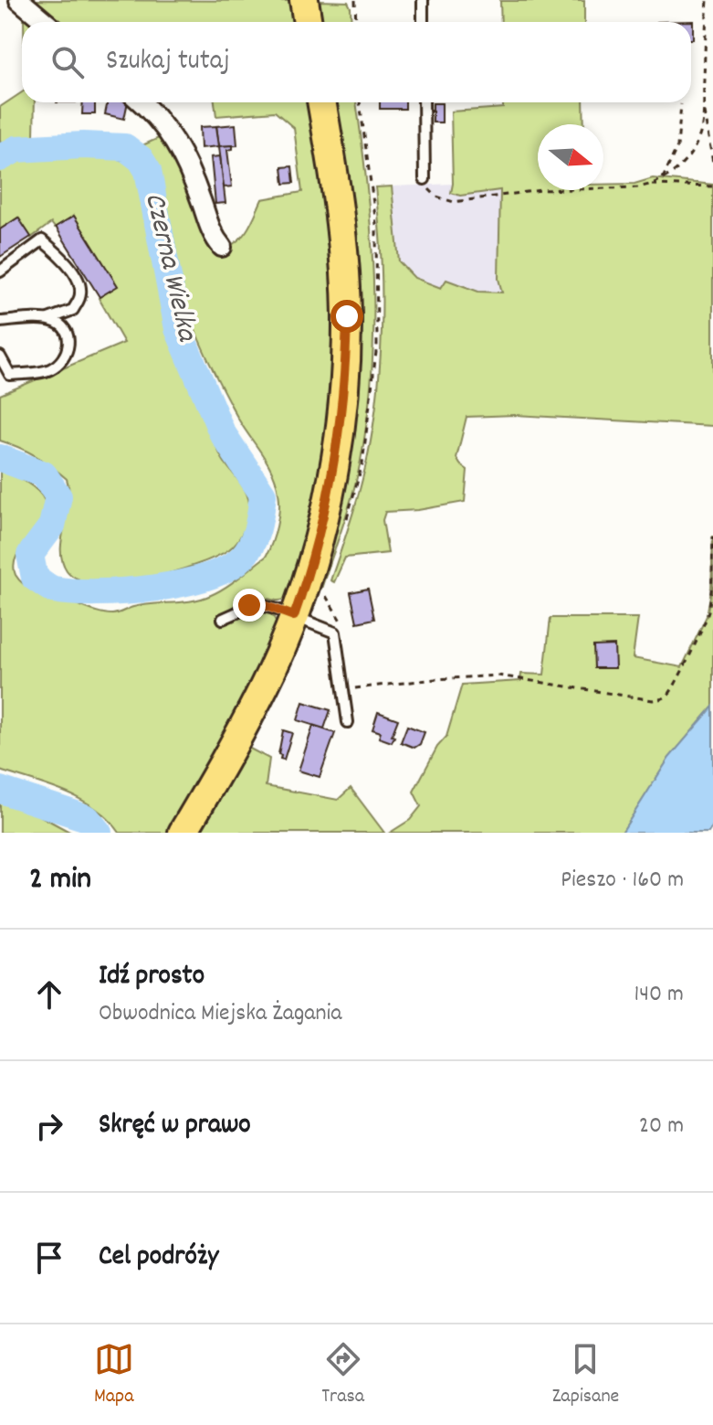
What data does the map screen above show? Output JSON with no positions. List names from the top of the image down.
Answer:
{
  "water": ["Czerna Wielka"],
  "north": "right",
  "page": {
    "search": "Szukaj tutaj",
    "heading": ["2 min", "Pieszo · 160 m"],
    "list": [
      ["Idź prosto", "Obwodnica Miejska Żagania", "140 m"],
      ["Skręć w prawo", "20 m"],
      "Cel podróży"
    ],
    "nav": ["Mapa", "Trasa", "Zapisane"]
  }
}
